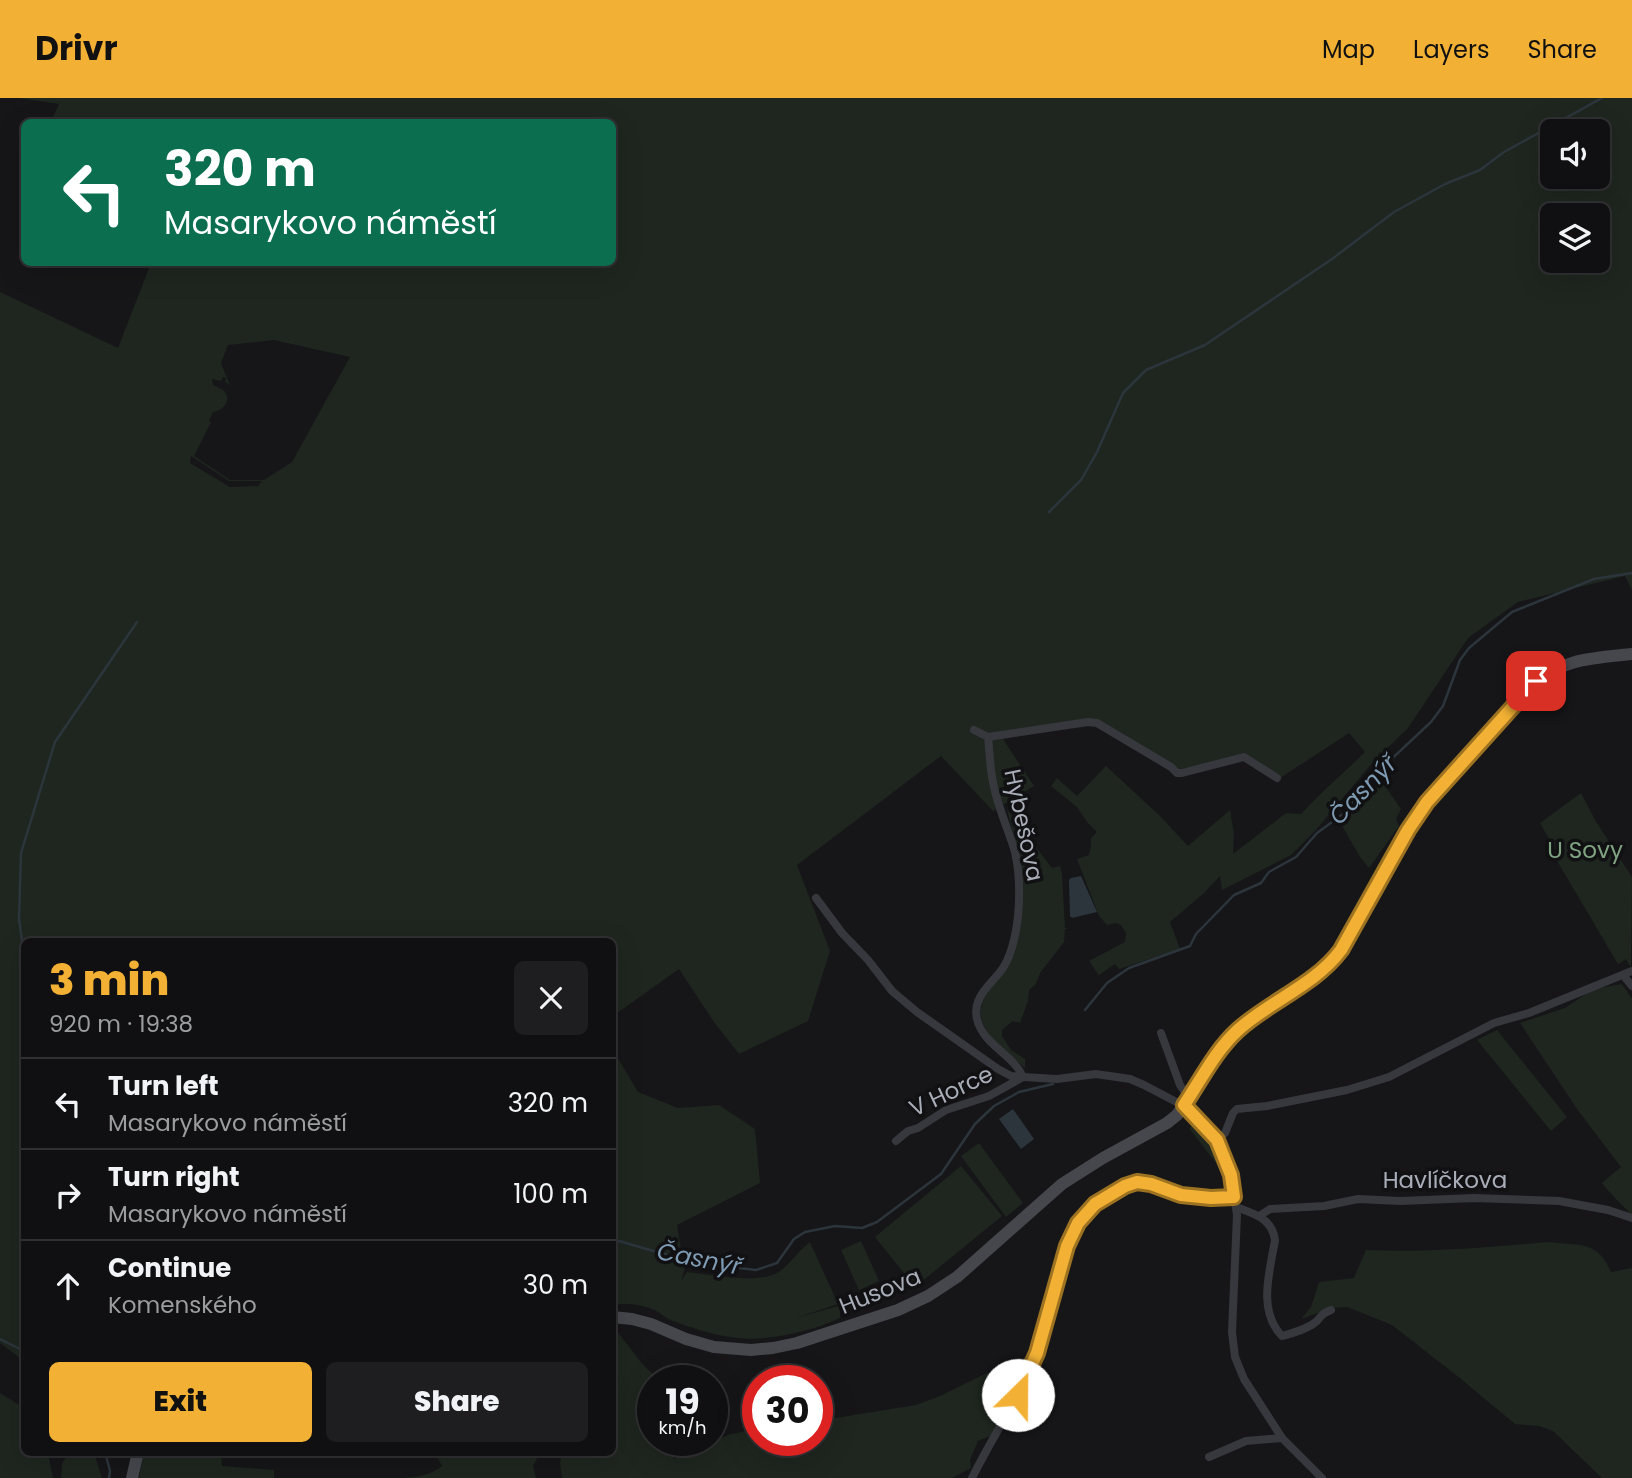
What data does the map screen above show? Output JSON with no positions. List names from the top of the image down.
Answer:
{
  "streets": {
    "main road": ["Husova"],
    "street": ["Hybešova", "V Horce", "Havlíčkova"]
  },
  "crossings": [
    ["Hybešova", "V Horce"]
  ],
  "water": ["Časnýř"],
  "parks": ["U Sovy"],
  "page": {
    "header": "Drivr",
    "nav": ["Map", "Layers", "Share"],
    "turn": ["320 m", "Masarykovo náměstí"],
    "heading": ["3 min", "920 m · 19:38"],
    "list": [
      {
        "name": "Turn left",
        "note": "Masarykovo náměstí",
        "value": "320 m"
      },
      {
        "name": "Turn right",
        "note": "Masarykovo náměstí",
        "value": "100 m"
      },
      {
        "name": "Continue",
        "note": "Komenského",
        "value": "30 m"
      }
    ],
    "buttons": ["Exit", "Share"],
    "speed": "19 km/h",
    "limit": "30"
  }
}
